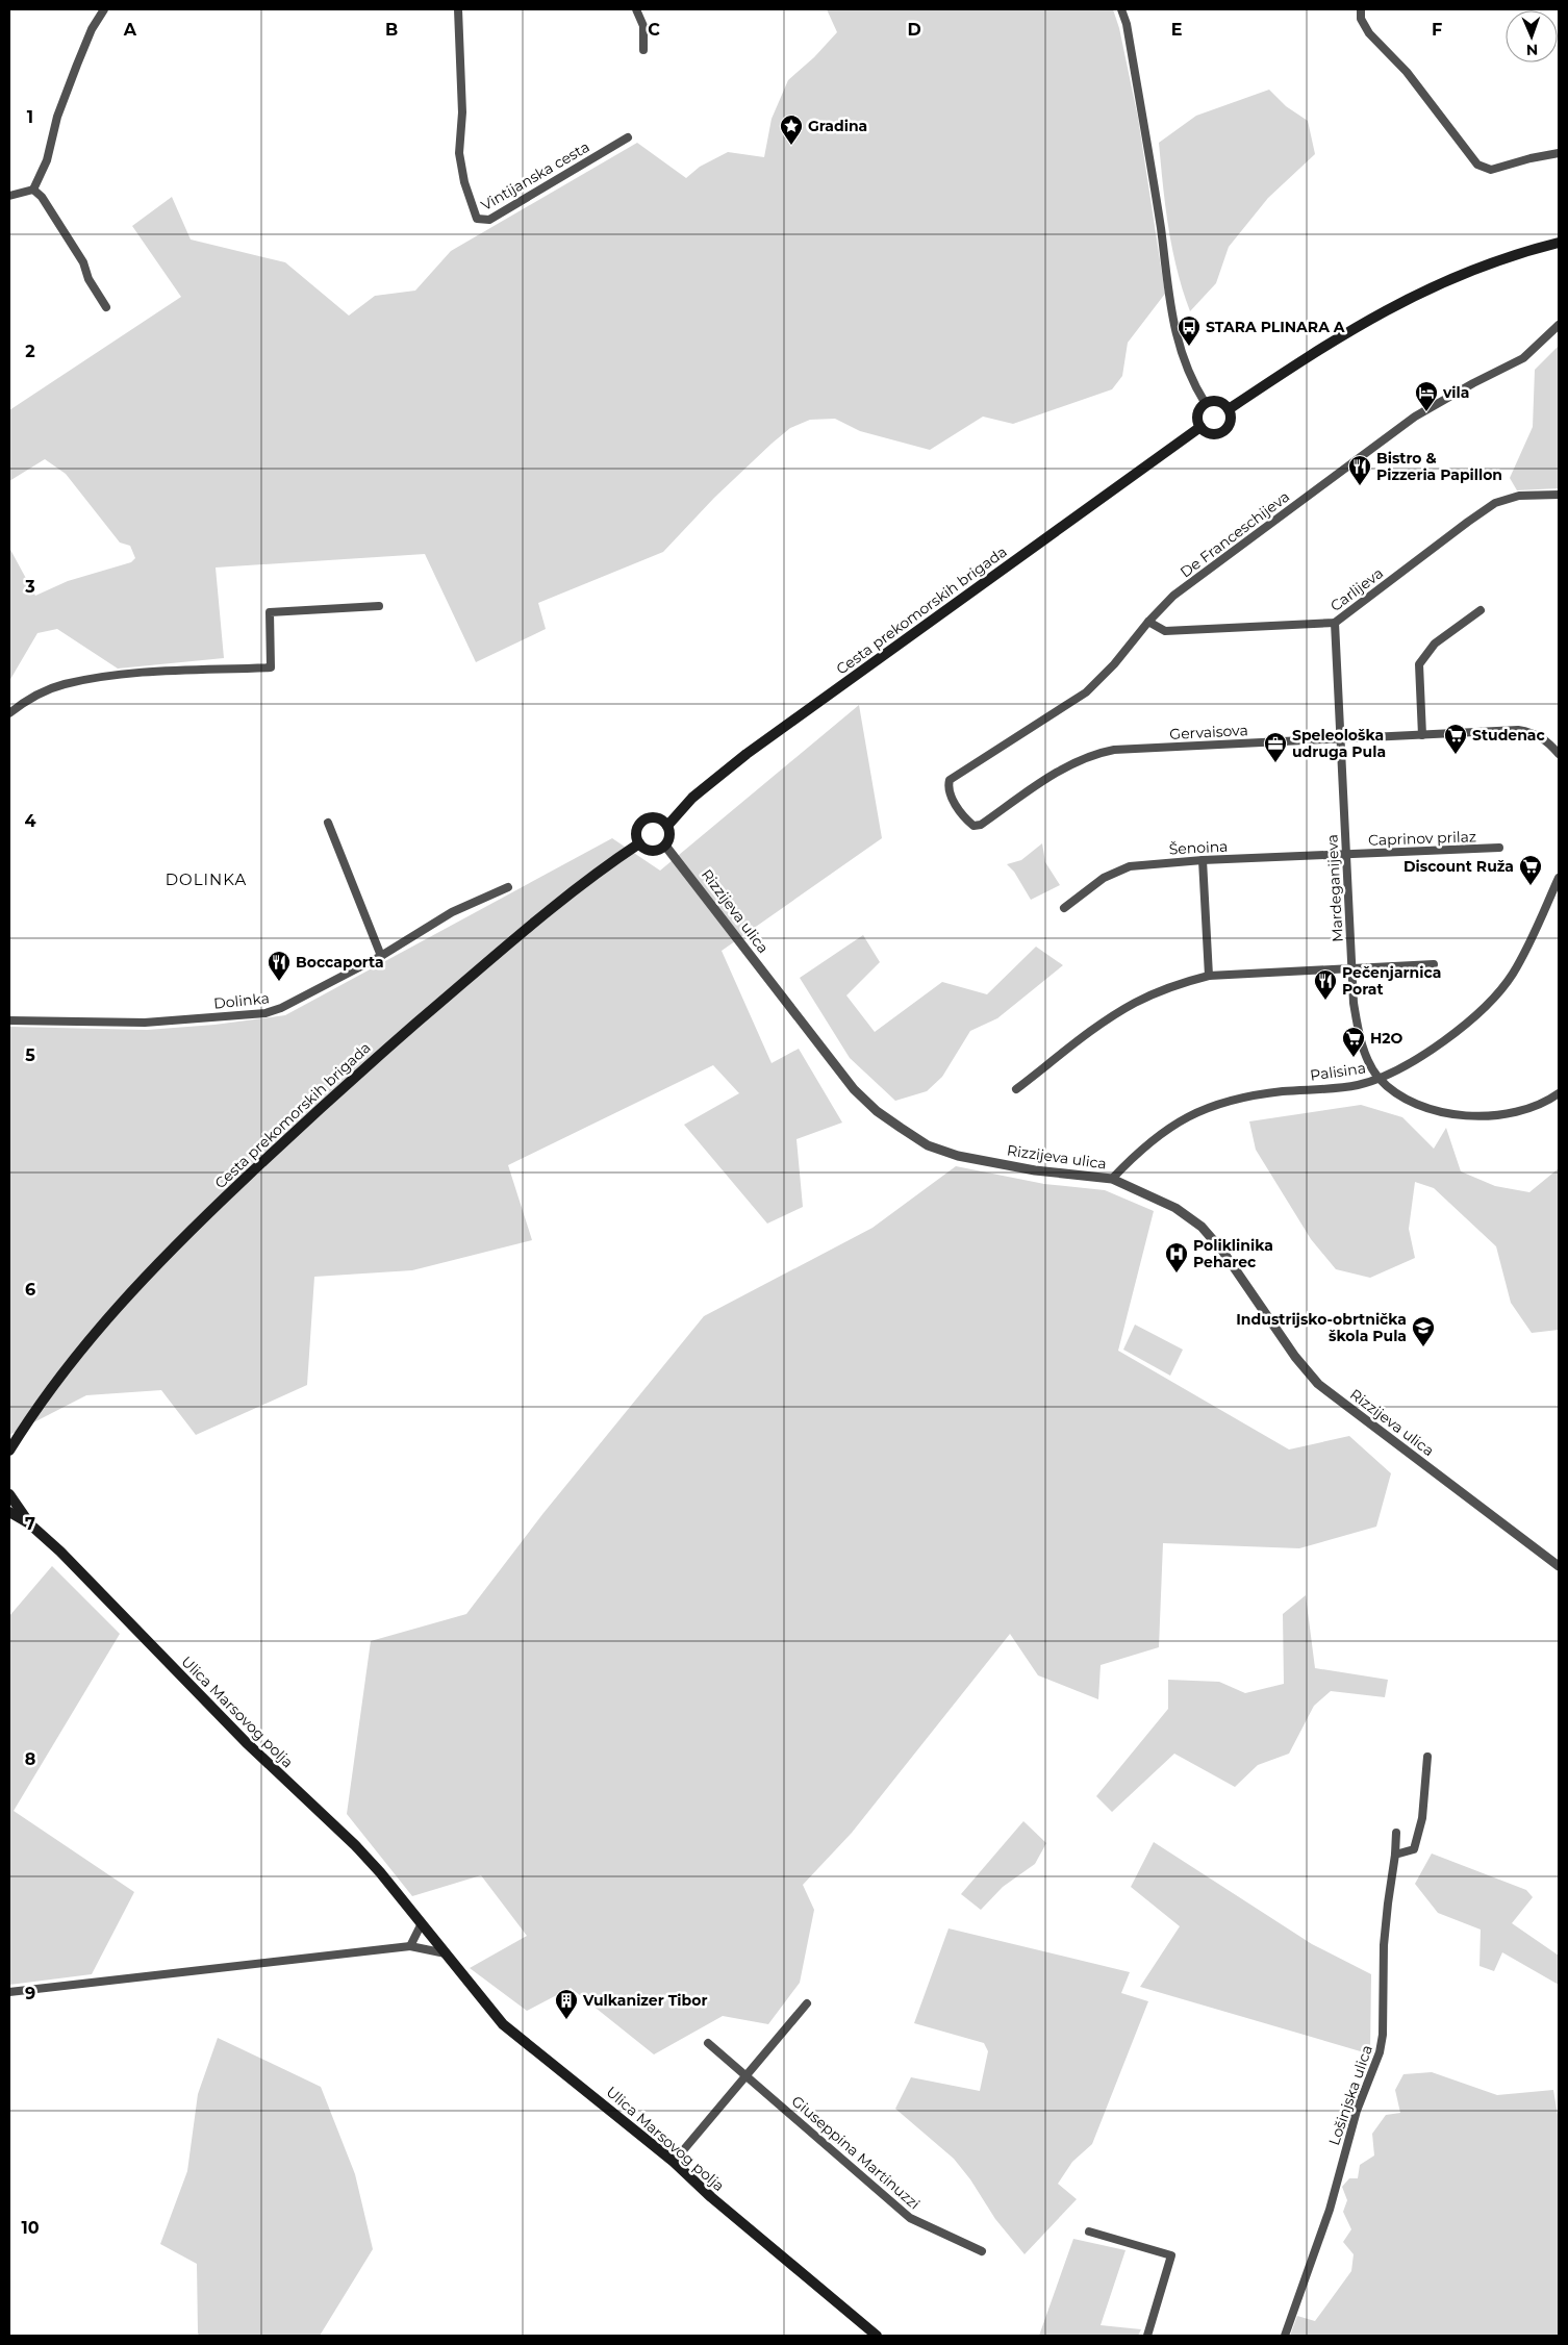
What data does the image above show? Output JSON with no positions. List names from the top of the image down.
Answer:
{
  "streets": {
    "main road": ["Cesta prekomorskih brigada", "Ulica Marsovog polja"],
    "street": [
      "Vintijanska cesta",
      "De Franceschijeva",
      "Carlijeva",
      "Gervaisova",
      "Caprinov prilaz",
      "Šenoina",
      "Mardeganijeva",
      "Rizzijeva ulica",
      "Dolinka",
      "Palisina",
      "Lošinjska ulica",
      "Giuseppina Martinuzzi"
    ]
  },
  "crossings": [
    ["De Franceschijeva", "Carlijeva"],
    ["De Franceschijeva", "Gervaisova"],
    ["Carlijeva", "Mardeganijeva"],
    ["Cesta prekomorskih brigada", "Rizzijeva ulica"],
    ["Gervaisova", "Mardeganijeva"],
    ["Caprinov prilaz", "Šenoina"],
    ["Caprinov prilaz", "Mardeganijeva"],
    ["Šenoina", "Mardeganijeva"],
    ["Mardeganijeva", "Palisina"],
    ["Rizzijeva ulica", "Palisina"]
  ],
  "districts": ["DOLINKA"],
  "places": {
    "place": ["Gradina"],
    "bus stop": ["STARA PLINARA A"],
    "hotel": ["vila"],
    "restaurant": ["Bistro & Pizzeria Papillon", "Boccaporta", "Pečenjarnica Porat"],
    "supermarket": ["Studenac", "Discount Ruža", "H2O"],
    "office": ["Speleološka udruga Pula"],
    "hospital": ["Poliklinika Peharec"],
    "school or university": ["Industrijsko-obrtnička škola Pula"],
    "building": ["Vulkanizer Tibor"]
  },
  "north": "bottom",
  "grid": {
    "columns": [
      "A",
      "B",
      "C",
      "D",
      "E",
      "F"
    ],
    "rows": [
      "1",
      "2",
      "3",
      "4",
      "5",
      "6",
      "7",
      "8",
      "9",
      "10"
    ]
  }
}
